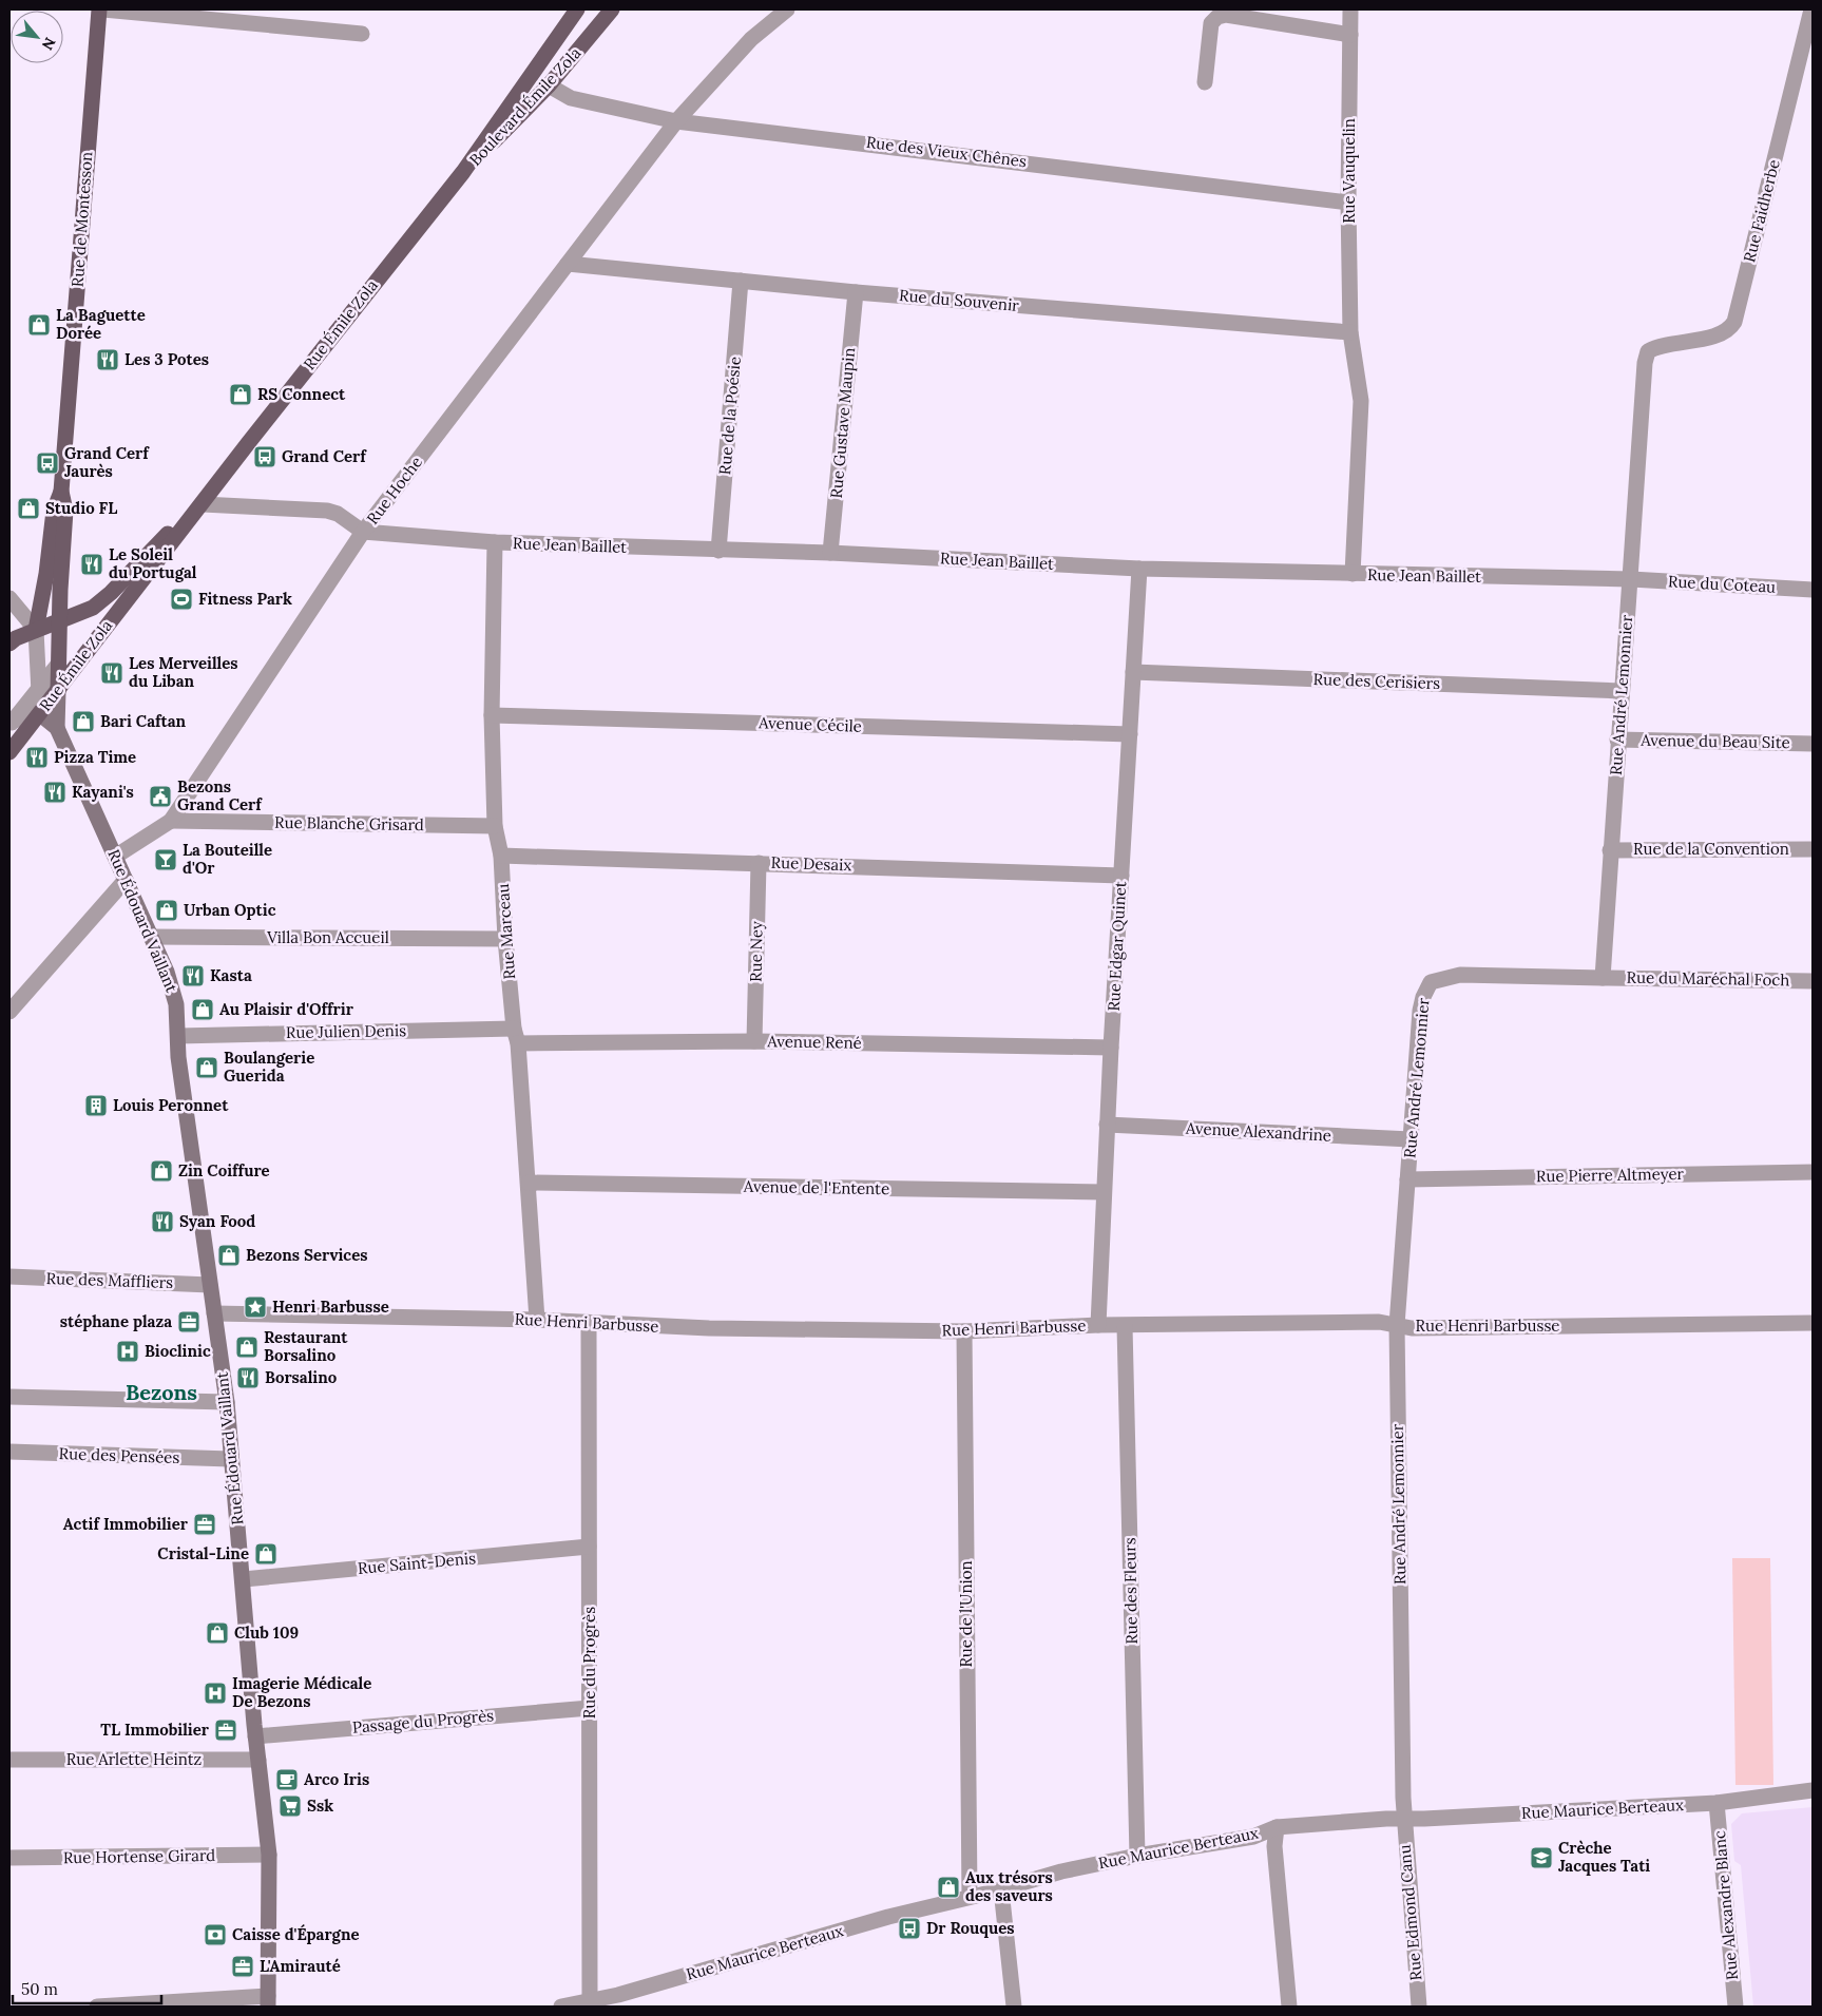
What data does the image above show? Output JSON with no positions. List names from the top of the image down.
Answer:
{
  "streets": {
    "main road": ["Boulevard Émile Zola", "Rue de Montesson", "Rue Émile Zola"],
    "street": [
      "Rue des Vieux Chênes",
      "Rue Vauquelin",
      "Rue Faidherbe",
      "Rue du Souvenir",
      "Rue de la Poésie",
      "Rue Gustave Maupin",
      "Rue Hoche",
      "Rue Jean Baillet",
      "Rue du Coteau",
      "Rue des Cerisiers",
      "Rue André Lemonnier",
      "Avenue Cécile",
      "Avenue du Beau Site",
      "Rue Blanche Grisard",
      "Rue de la Convention",
      "Rue Desaix",
      "Rue Édouard Vaillant",
      "Rue Marceau",
      "Villa Bon Accueil",
      "Rue Edgar Quinet",
      "Rue Ney",
      "Rue du Maréchal Foch",
      "Rue Julien Denis",
      "Avenue René",
      "Avenue Alexandrine",
      "Rue Pierre Altmeyer",
      "Avenue de l'Entente",
      "Rue des Maffliers",
      "Rue Henri Barbusse",
      "Rue des Pensées",
      "Rue Saint-Denis",
      "Rue des Fleurs",
      "Rue de l'Union",
      "Rue du Progrès",
      "Passage du Progrès",
      "Rue Arlette Heintz",
      "Rue Maurice Berteaux",
      "Rue Hortense Girard",
      "Rue Alexandre Blanc",
      "Rue Edmond Canu"
    ]
  },
  "crossings": [
    ["Boulevard Émile Zola", "Rue des Vieux Chênes"],
    ["Boulevard Émile Zola", "Rue Émile Zola"],
    ["Rue des Vieux Chênes", "Rue Vauquelin"],
    ["Rue des Vieux Chênes", "Rue Hoche"],
    ["Rue Vauquelin", "Rue du Souvenir"],
    ["Rue Vauquelin", "Rue Jean Baillet"],
    ["Rue Faidherbe", "Rue André Lemonnier"],
    ["Rue de Montesson", "Rue Émile Zola"],
    ["Rue de Montesson", "Rue Édouard Vaillant"],
    ["Rue du Souvenir", "Rue de la Poésie"],
    ["Rue du Souvenir", "Rue Gustave Maupin"],
    ["Rue du Souvenir", "Rue Hoche"],
    ["Rue Émile Zola", "Rue Édouard Vaillant"],
    ["Rue de la Poésie", "Rue Jean Baillet"],
    ["Rue Gustave Maupin", "Rue Jean Baillet"],
    ["Rue Hoche", "Rue Jean Baillet"],
    ["Rue Hoche", "Rue Blanche Grisard"],
    ["Rue Hoche", "Rue Édouard Vaillant"],
    ["Rue Jean Baillet", "Rue du Coteau"],
    ["Rue Jean Baillet", "Rue André Lemonnier"],
    ["Rue Jean Baillet", "Rue Marceau"],
    ["Rue Jean Baillet", "Rue Edgar Quinet"],
    ["Rue du Coteau", "Rue André Lemonnier"],
    ["Rue des Cerisiers", "Rue André Lemonnier"],
    ["Rue des Cerisiers", "Rue Edgar Quinet"],
    ["Rue André Lemonnier", "Avenue du Beau Site"],
    ["Rue André Lemonnier", "Rue de la Convention"],
    ["Rue André Lemonnier", "Rue du Maréchal Foch"],
    ["Rue André Lemonnier", "Avenue Alexandrine"],
    ["Rue André Lemonnier", "Rue Pierre Altmeyer"],
    ["Rue André Lemonnier", "Rue Henri Barbusse"],
    ["Rue André Lemonnier", "Rue Maurice Berteaux"],
    ["Rue André Lemonnier", "Rue Edmond Canu"],
    ["Avenue Cécile", "Rue Marceau"],
    ["Avenue Cécile", "Rue Edgar Quinet"],
    ["Rue Blanche Grisard", "Rue Marceau"],
    ["Rue Desaix", "Rue Marceau"],
    ["Rue Desaix", "Rue Edgar Quinet"],
    ["Rue Desaix", "Rue Ney"],
    ["Rue Édouard Vaillant", "Villa Bon Accueil"],
    ["Rue Édouard Vaillant", "Rue Julien Denis"],
    ["Rue Édouard Vaillant", "Rue des Maffliers"],
    ["Rue Édouard Vaillant", "Rue Henri Barbusse"],
    ["Rue Édouard Vaillant", "Rue des Pensées"],
    ["Rue Édouard Vaillant", "Rue Saint-Denis"],
    ["Rue Édouard Vaillant", "Passage du Progrès"],
    ["Rue Édouard Vaillant", "Rue Arlette Heintz"],
    ["Rue Édouard Vaillant", "Rue Hortense Girard"],
    ["Rue Marceau", "Villa Bon Accueil"],
    ["Rue Marceau", "Rue Julien Denis"],
    ["Rue Marceau", "Avenue René"],
    ["Rue Marceau", "Avenue de l'Entente"],
    ["Rue Marceau", "Rue Henri Barbusse"],
    ["Rue Edgar Quinet", "Avenue René"],
    ["Rue Edgar Quinet", "Avenue Alexandrine"],
    ["Rue Edgar Quinet", "Avenue de l'Entente"],
    ["Rue Edgar Quinet", "Rue Henri Barbusse"],
    ["Rue Ney", "Avenue René"],
    ["Rue Julien Denis", "Avenue René"],
    ["Rue Henri Barbusse", "Rue des Fleurs"],
    ["Rue Henri Barbusse", "Rue de l'Union"],
    ["Rue Henri Barbusse", "Rue du Progrès"],
    ["Rue Saint-Denis", "Rue du Progrès"],
    ["Rue des Fleurs", "Rue Maurice Berteaux"],
    ["Rue de l'Union", "Rue Maurice Berteaux"],
    ["Rue du Progrès", "Passage du Progrès"],
    ["Rue du Progrès", "Rue Maurice Berteaux"],
    ["Rue Maurice Berteaux", "Rue Alexandre Blanc"],
    ["Rue Maurice Berteaux", "Rue Edmond Canu"]
  ],
  "districts": ["Bezons"],
  "places": {
    "shop": [
      "La Baguette Dorée",
      "RS Connect",
      "Studio FL",
      "Bari Caftan",
      "Urban Optic",
      "Au Plaisir d'Offrir",
      "Boulangerie Guerida",
      "Zin Coiffure",
      "Bezons Services",
      "Restaurant Borsalino",
      "Cristal-Line",
      "Club 109",
      "Aux trésors des saveurs"
    ],
    "restaurant": [
      "Les 3 Potes",
      "Le Soleil du Portugal",
      "Les Merveilles du Liban",
      "Pizza Time",
      "Kayani's",
      "Kasta",
      "Syan Food",
      "Borsalino"
    ],
    "bus stop": ["Grand Cerf", "Grand Cerf Jaurès", "Dr Rouques"],
    "sports": ["Fitness Park"],
    "public building": ["Bezons Grand Cerf"],
    "bar": ["La Bouteille d'Or"],
    "building": ["Louis Peronnet"],
    "place": ["Henri Barbusse"],
    "office": [
      "stéphane plaza",
      "Actif Immobilier",
      "TL Immobilier",
      "L'Amirauté"
    ],
    "hospital": ["Bioclinic", "Imagerie Médicale De Bezons"],
    "cafe": ["Arco Iris"],
    "supermarket": ["Ssk"],
    "school or university": ["Crèche Jacques Tati"],
    "bank": ["Caisse d'Épargne"]
  },
  "scale_bar": "50 m",
  "north": "bottom right"
}
